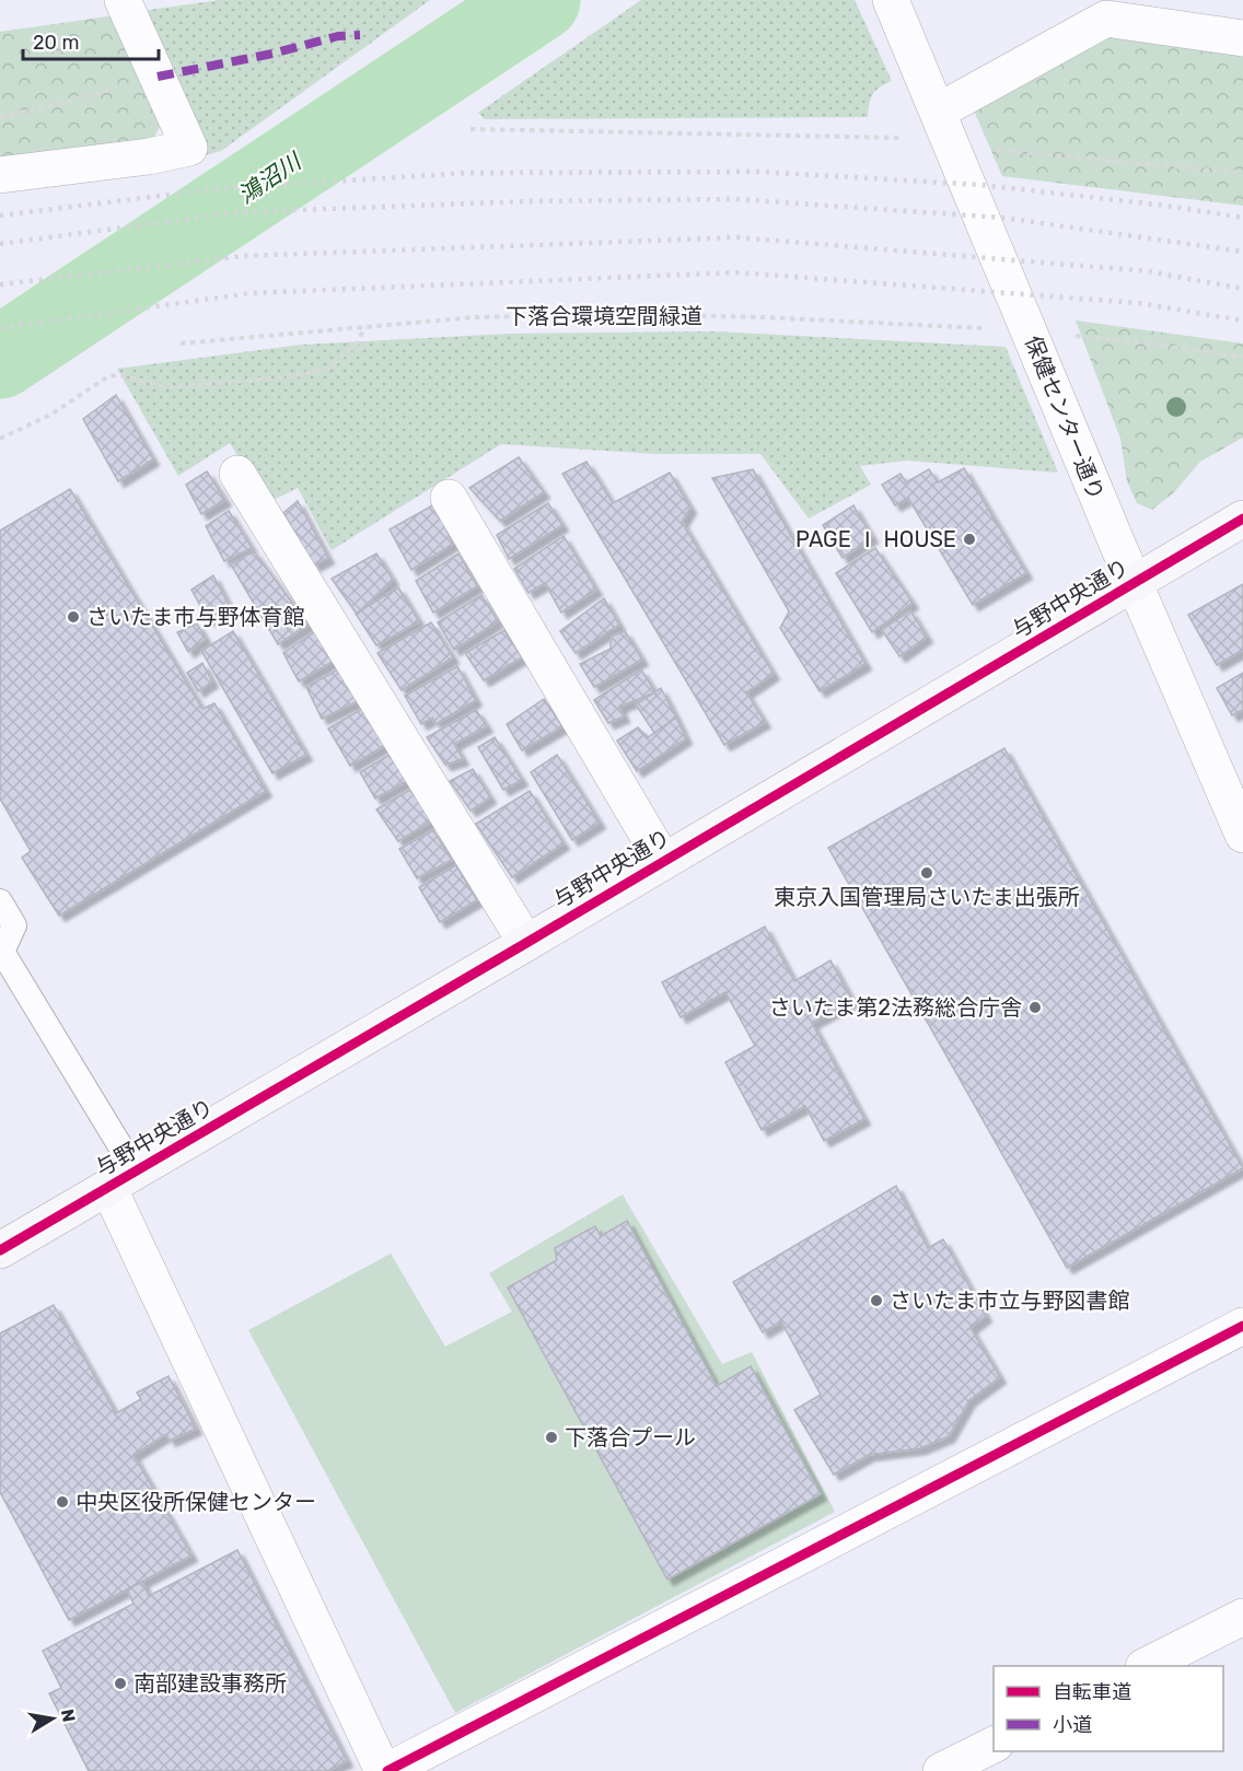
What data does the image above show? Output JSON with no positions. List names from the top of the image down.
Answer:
{
  "streets": {
    "street": ["保健センター通り", "与野中央通り"],
    "path": ["下落合環境空間緑道"]
  },
  "crossings": [
    ["下落合環境空間緑道", "保健センター通り"],
    ["保健センター通り", "与野中央通り"]
  ],
  "water": ["鴻沼川"],
  "places": [
    "PAGE Ⅰ HOUSE",
    "さいたま市与野体育館",
    "東京入国管理局さいたま出張所",
    "さいたま第2法務総合庁舎",
    "さいたま市立与野図書館",
    "下落合プール",
    "中央区役所保健センター",
    "南部建設事務所"
  ],
  "legend": ["自転車道", "小道"],
  "scale_bar": "20 m",
  "north": "right"
}
